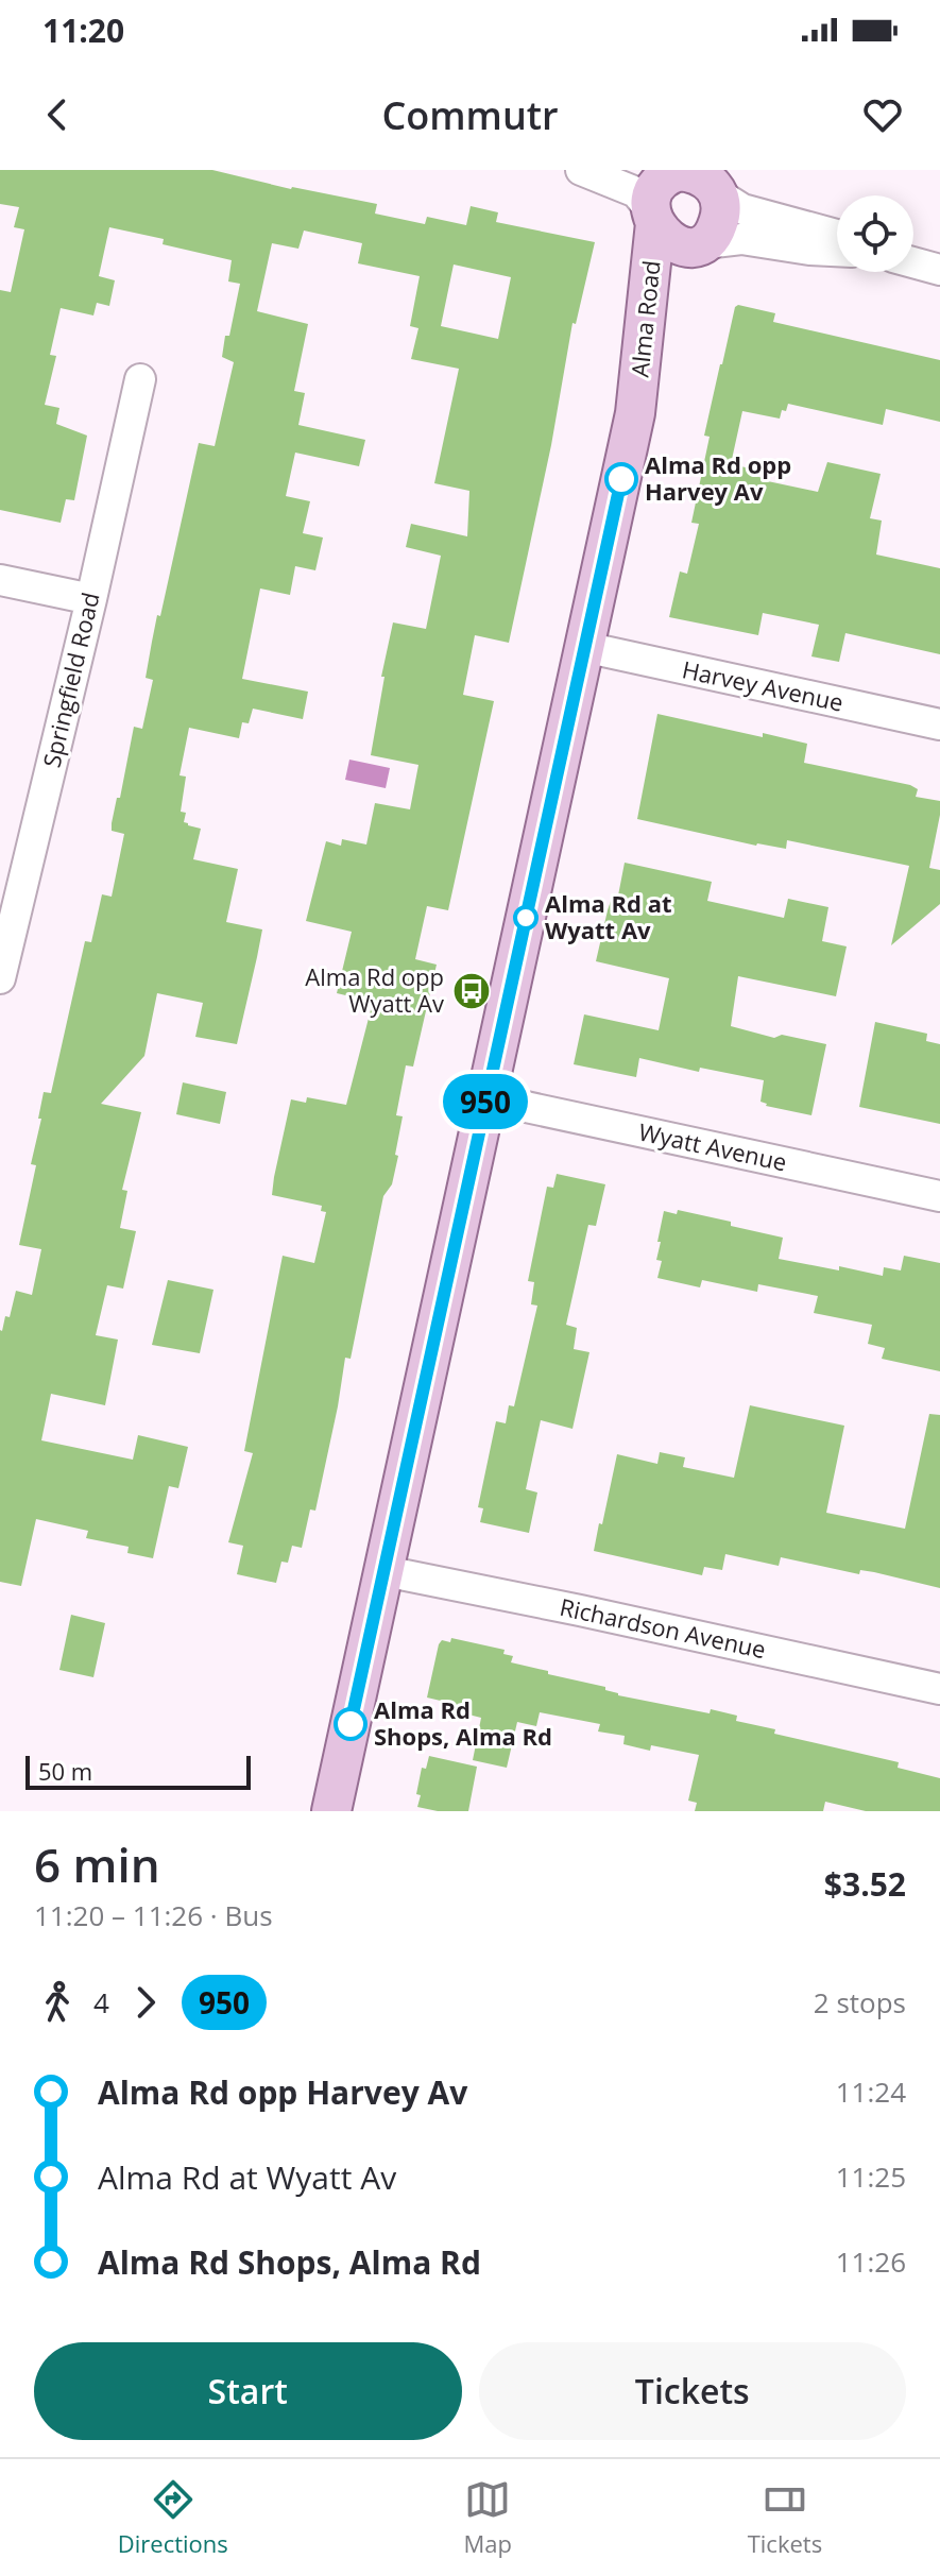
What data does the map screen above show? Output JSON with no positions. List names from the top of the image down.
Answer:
{
  "streets": {
    "main road": ["Alma Road"],
    "street": [
      "Springfield Road",
      "Harvey Avenue",
      "Wyatt Avenue",
      "Richardson Avenue"
    ]
  },
  "crossings": [
    ["Alma Road", "Harvey Avenue"],
    ["Alma Road", "Wyatt Avenue"],
    ["Alma Road", "Richardson Avenue"]
  ],
  "places": {
    "other": ["Alma Rd opp Harvey Av", "Alma Rd at Wyatt Av", "Alma Rd Shops, Alma Rd"],
    "bus stop": ["Alma Rd opp Wyatt Av"]
  },
  "lines": ["bus line 950"],
  "scale_bar": "50 m",
  "page": {
    "status": "11:20",
    "header": "Commutr",
    "on_map": "950",
    "scale": "50 m",
    "heading": ["6 min", "11:20 – 11:26 · Bus", "$3.52"],
    "legs": ["4", "950", "2 stops"],
    "list": [
      {
        "name": "Alma Rd opp Harvey Av",
        "value": "11:24"
      },
      {
        "name": "Alma Rd at Wyatt Av",
        "value": "11:25"
      },
      {
        "name": "Alma Rd Shops, Alma Rd",
        "value": "11:26"
      }
    ],
    "buttons": ["Start", "Tickets"],
    "tabs": ["Directions", "Map", "Tickets"]
  }
}
